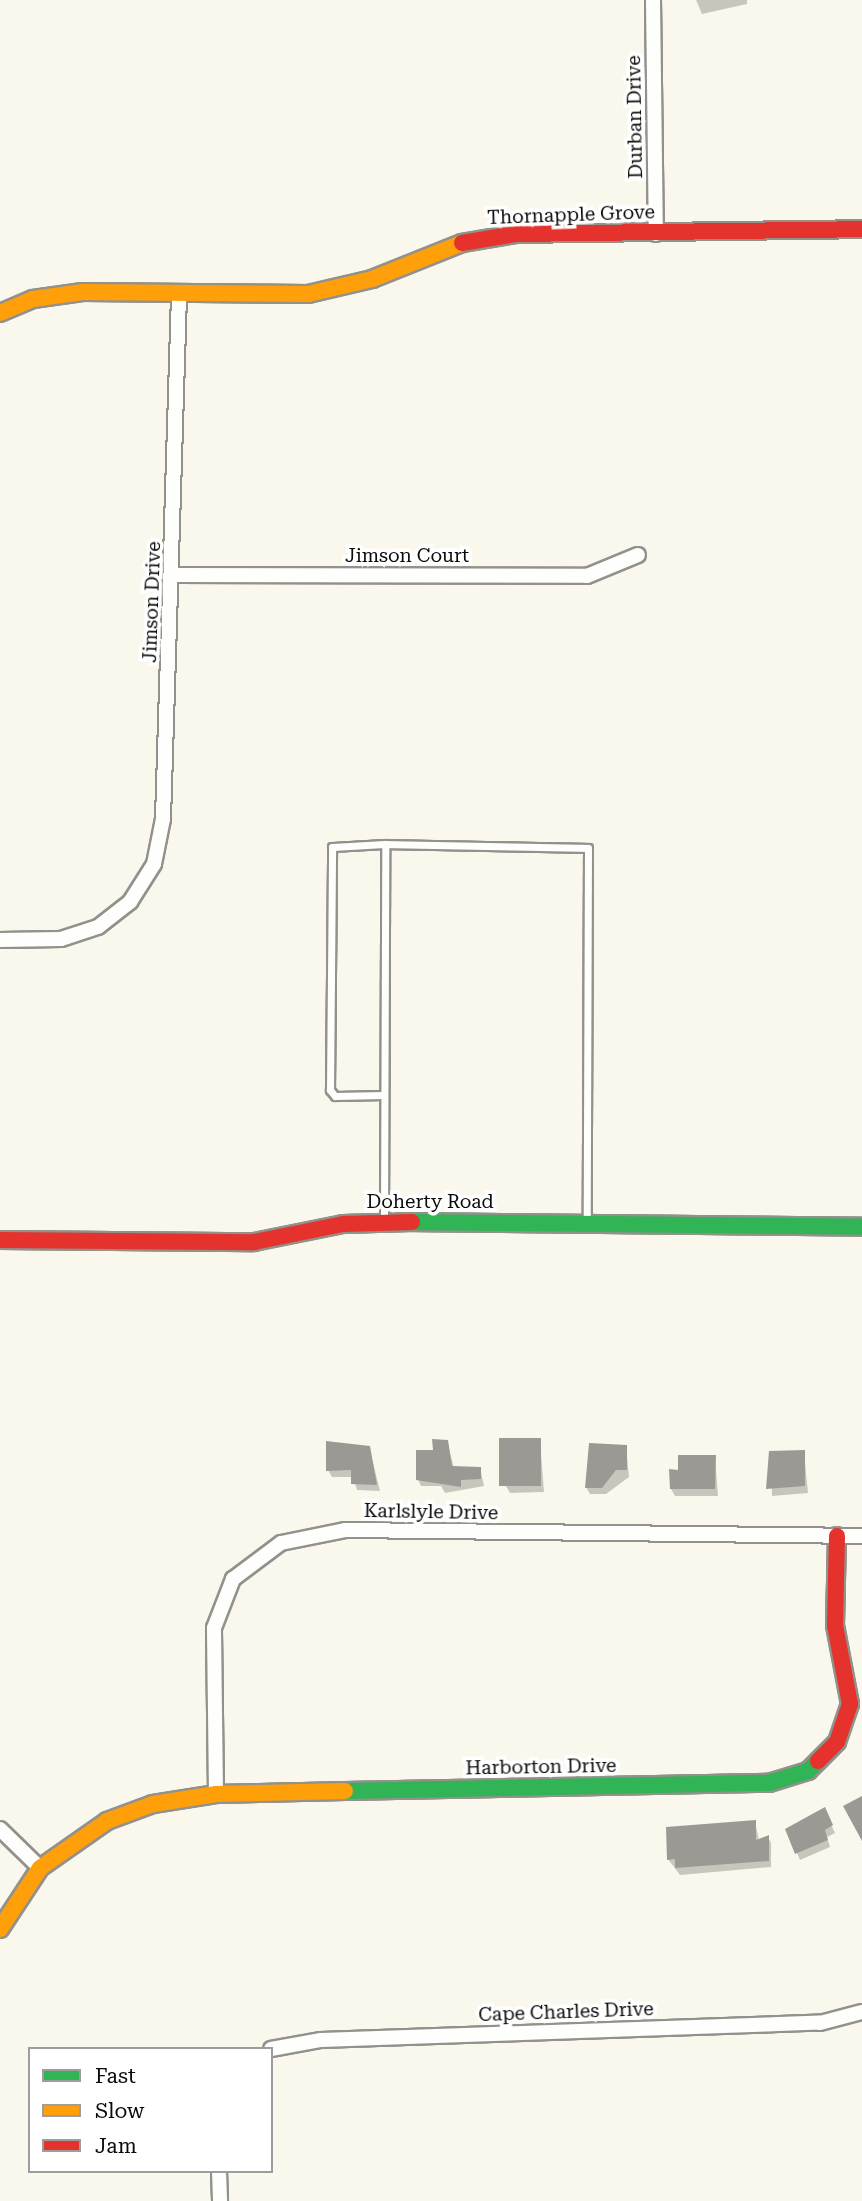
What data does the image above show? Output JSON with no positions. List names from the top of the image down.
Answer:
{
  "streets": {
    "street": [
      "Durban Drive",
      "Thornapple Grove",
      "Jimson Court",
      "Jimson Drive",
      "Doherty Road",
      "Karlslyle Drive",
      "Harborton Drive",
      "Cape Charles Drive"
    ]
  },
  "crossings": [
    ["Durban Drive", "Thornapple Grove"],
    ["Thornapple Grove", "Jimson Drive"],
    ["Jimson Court", "Jimson Drive"],
    ["Karlslyle Drive", "Harborton Drive"]
  ],
  "legend": ["Fast", "Slow", "Jam"]
}
